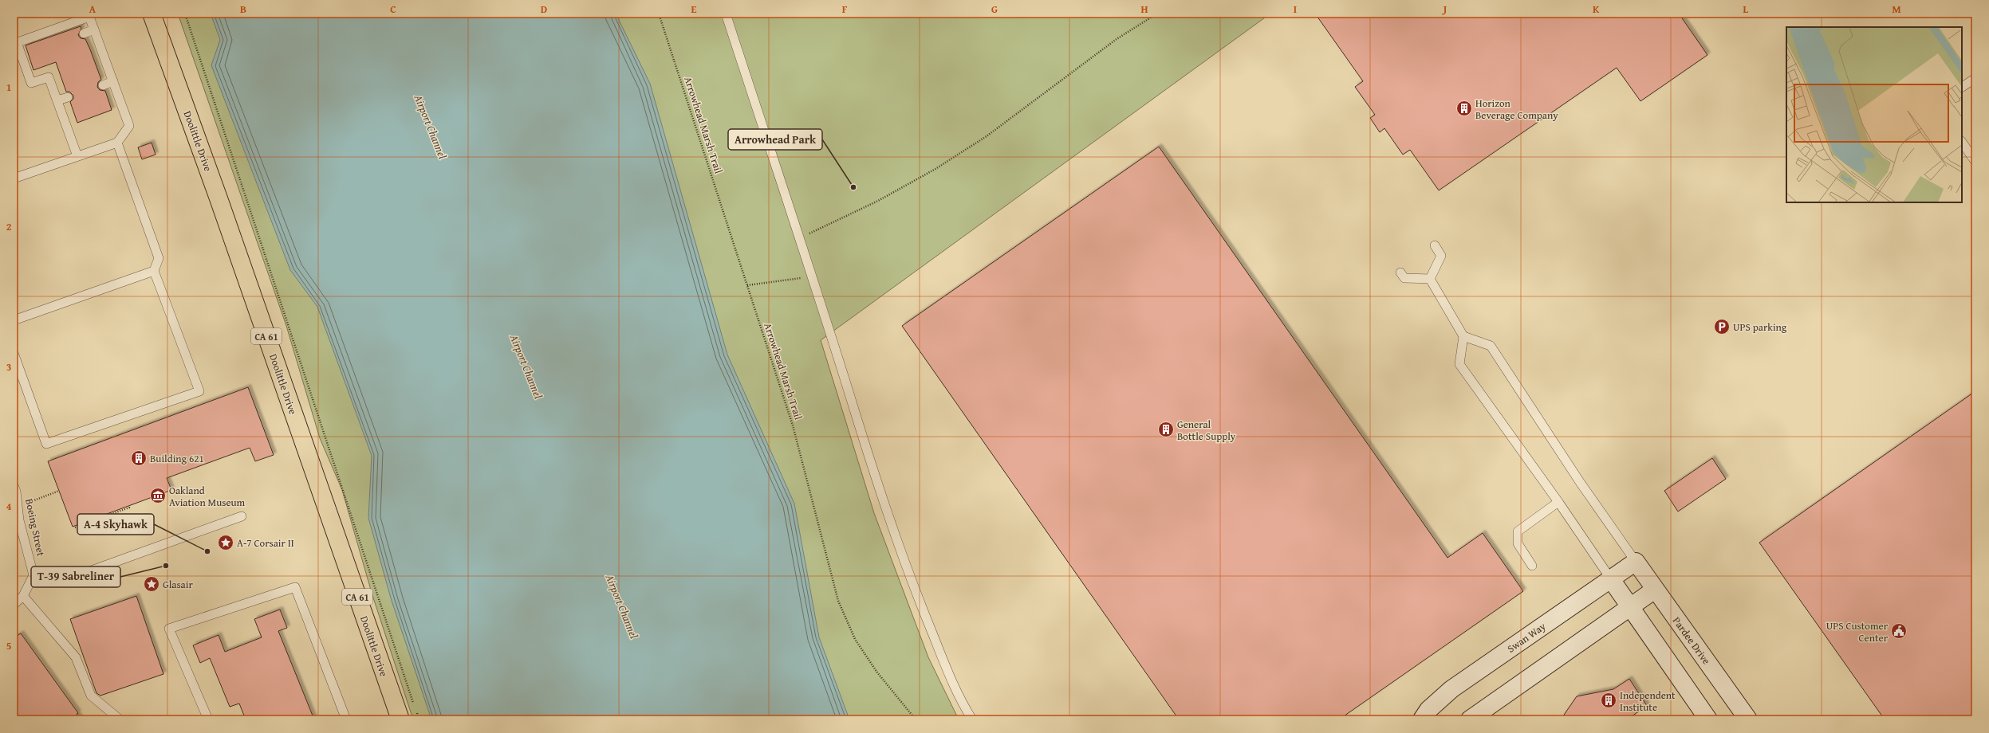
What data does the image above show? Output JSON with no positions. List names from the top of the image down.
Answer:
{
  "streets": {
    "main road": [
      "Doolittle Drive",
      "CA 61",
      "Swan Way",
      "Pardee Drive"
    ],
    "lane": ["Boeing Street"],
    "path": ["Arrowhead Marsh Trail"]
  },
  "crossings": [
    ["Swan Way", "Pardee Drive"]
  ],
  "water": ["Airport Channel"],
  "places": {
    "building": [
      "Horizon Beverage Company",
      "General Bottle Supply",
      "Building 621",
      "Independent Institute"
    ],
    "other": ["Arrowhead Park", "A-4 Skyhawk", "T-39 Sabreliner"],
    "parking": ["UPS parking"],
    "museum": ["Oakland Aviation Museum"],
    "place": ["A-7 Corsair II", "Glasair"],
    "public building": ["UPS Customer Center"]
  },
  "grid": {
    "columns": [
      "A",
      "B",
      "C",
      "D",
      "E",
      "F",
      "G",
      "H",
      "I",
      "J",
      "K",
      "L",
      "M"
    ],
    "rows": [
      "1",
      "2",
      "3",
      "4",
      "5"
    ]
  }
}
